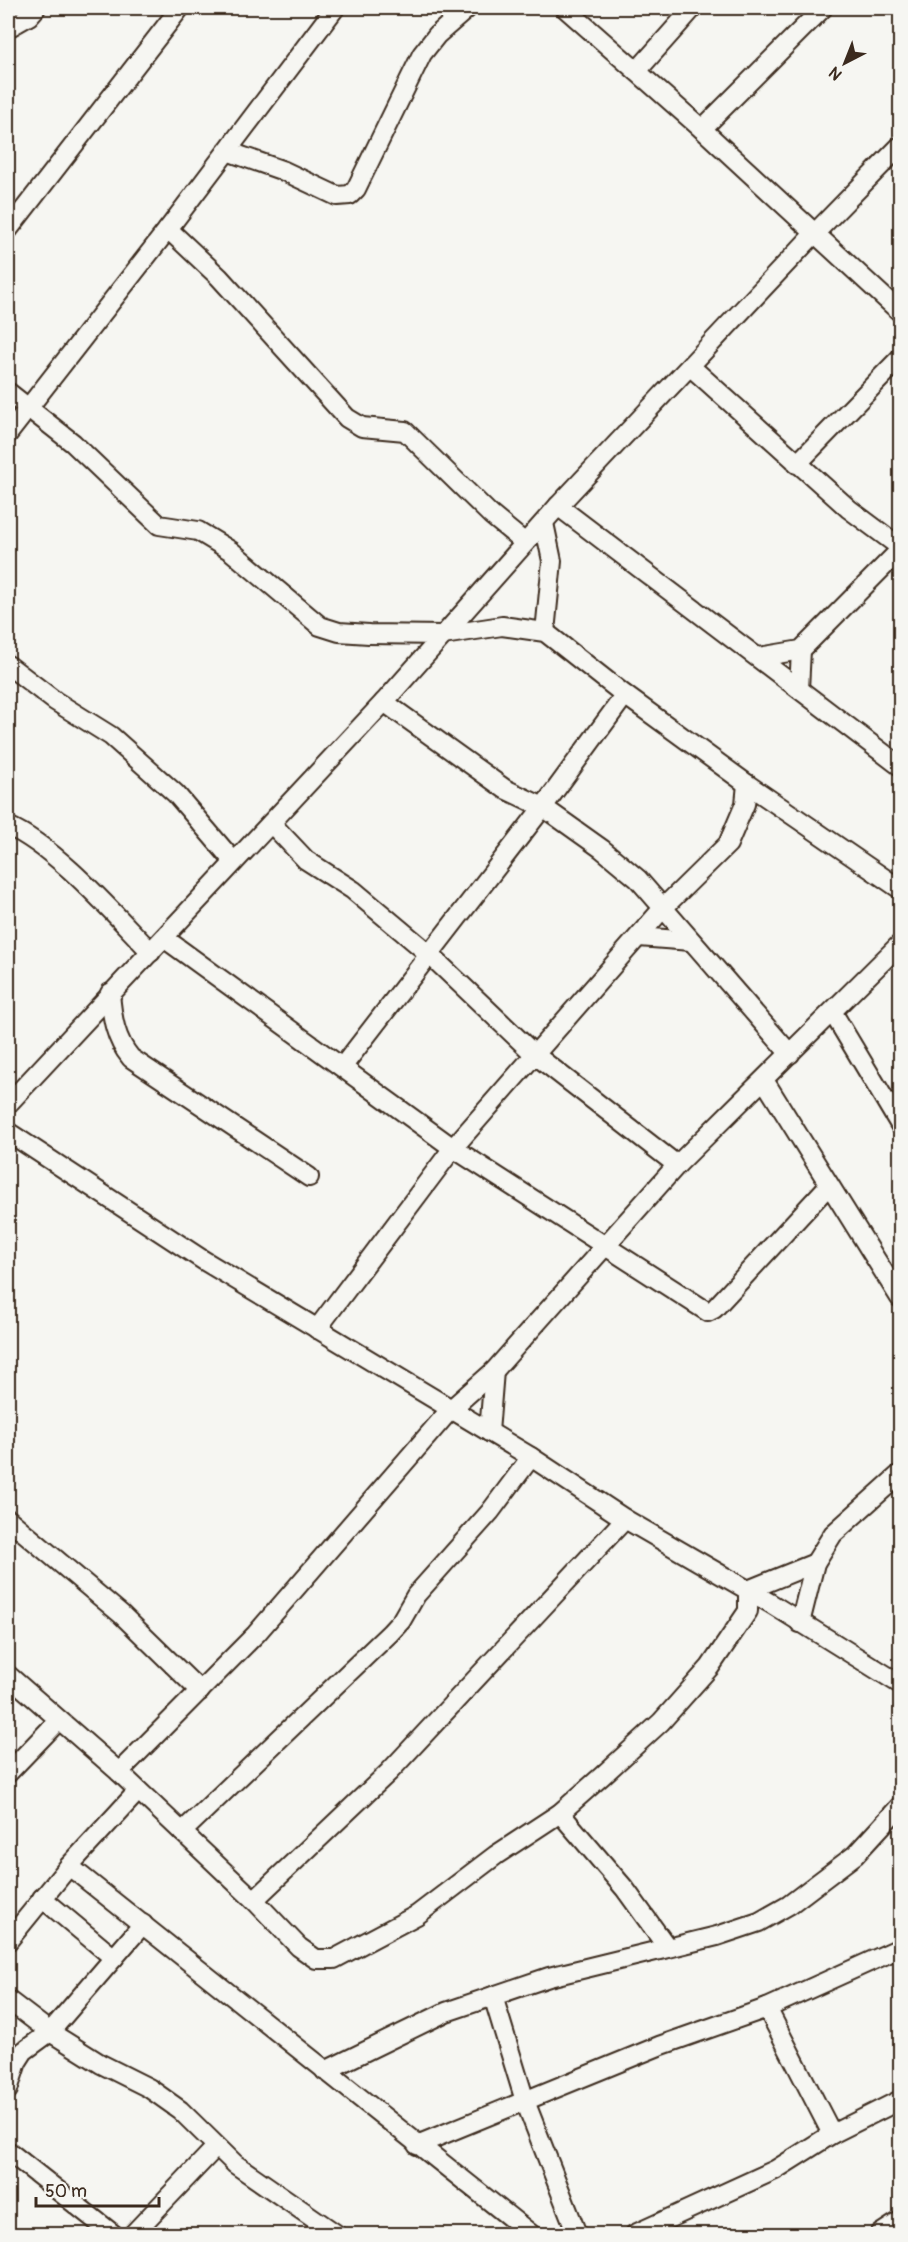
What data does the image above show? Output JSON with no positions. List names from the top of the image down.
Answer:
{
  "scale_bar": "50 m",
  "north": "bottom left"
}
